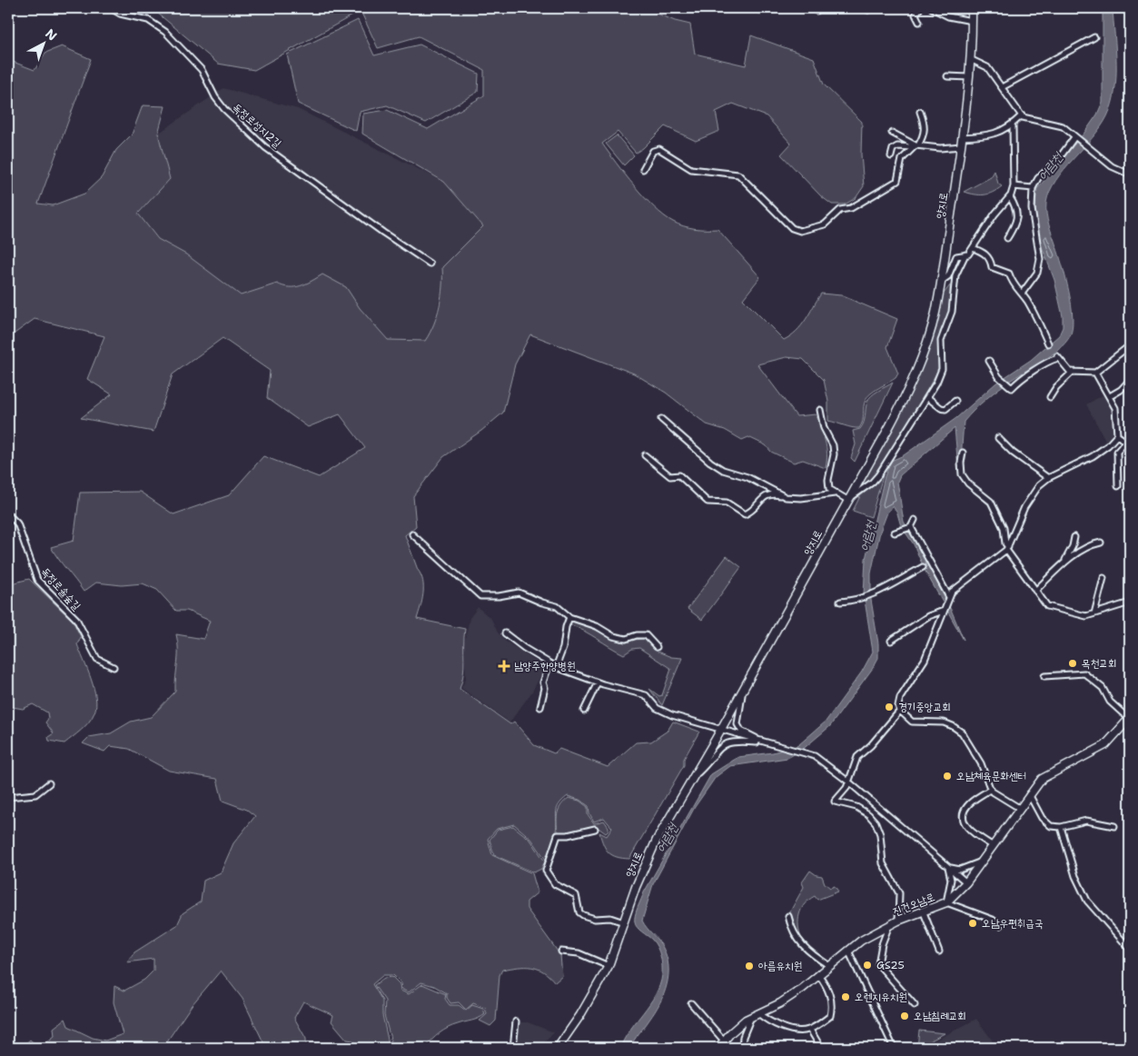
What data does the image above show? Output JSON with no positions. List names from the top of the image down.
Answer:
{
  "streets": {
    "street": [
      "독정로성지2길",
      "양지로",
      "독정로솔숲길",
      "진건오남로"
    ]
  },
  "water": ["어람천"],
  "places": {
    "other": [
      "목천교회",
      "경기중앙교회",
      "오남쳬육문화센터",
      "오남우편취급국",
      "GS25",
      "아름유치원",
      "오렌지유치원",
      "오남침례교회"
    ],
    "health": ["남양주한양병원"]
  },
  "north": "top right"
}
